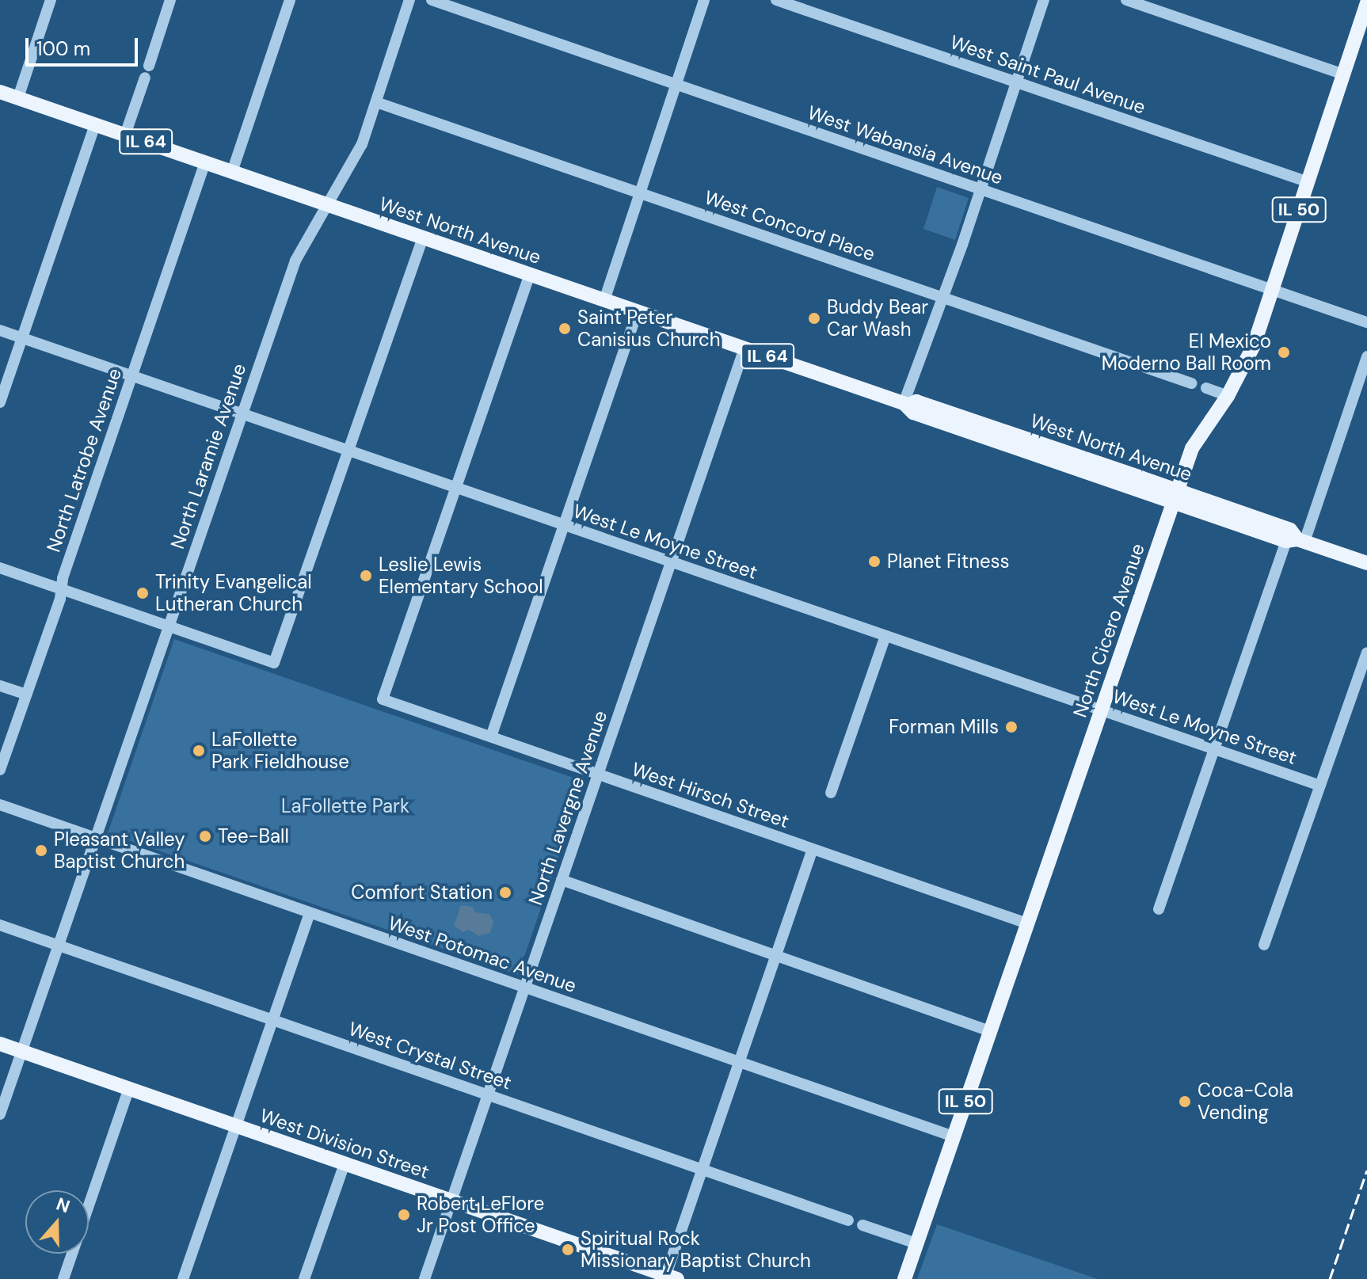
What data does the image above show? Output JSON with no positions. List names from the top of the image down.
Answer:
{
  "streets": {
    "main road": [
      "IL 64",
      "IL 50",
      "West North Avenue",
      "North Cicero Avenue",
      "West Division Street"
    ],
    "street": [
      "West Saint Paul Avenue",
      "West Wabansia Avenue",
      "West Concord Place",
      "North Laramie Avenue",
      "North Latrobe Avenue",
      "West Le Moyne Street",
      "West Hirsch Street",
      "North Lavergne Avenue",
      "West Potomac Avenue",
      "West Crystal Street"
    ]
  },
  "crossings": [
    ["West Saint Paul Avenue", "North Cicero Avenue"],
    ["West Wabansia Avenue", "North Cicero Avenue"],
    ["West Concord Place", "North Laramie Avenue"],
    ["West North Avenue", "North Laramie Avenue"],
    ["West North Avenue", "North Latrobe Avenue"],
    ["West North Avenue", "North Cicero Avenue"],
    ["West North Avenue", "North Lavergne Avenue"],
    ["North Laramie Avenue", "West Le Moyne Street"],
    ["North Laramie Avenue", "West Potomac Avenue"],
    ["North Laramie Avenue", "West Crystal Street"],
    ["North Laramie Avenue", "West Division Street"],
    ["North Latrobe Avenue", "West Le Moyne Street"],
    ["West Le Moyne Street", "North Cicero Avenue"],
    ["West Le Moyne Street", "West Hirsch Street"],
    ["West Le Moyne Street", "North Lavergne Avenue"],
    ["North Cicero Avenue", "West Hirsch Street"],
    ["North Cicero Avenue", "West Potomac Avenue"],
    ["West Hirsch Street", "North Lavergne Avenue"],
    ["North Lavergne Avenue", "West Potomac Avenue"],
    ["North Lavergne Avenue", "West Crystal Street"],
    ["North Lavergne Avenue", "West Division Street"]
  ],
  "parks": ["LaFollette Park"],
  "places": [
    "Buddy Bear Car Wash",
    "Saint Peter Canisius Church",
    "El Mexico Moderno Ball Room",
    "Planet Fitness",
    "Leslie Lewis Elementary School",
    "Trinity Evangelical Lutheran Church",
    "Forman Mills",
    "LaFollette Park Fieldhouse",
    "Tee-Ball",
    "Pleasant Valley Baptist Church",
    "Comfort Station",
    "Coca-Cola Vending",
    "Robert LeFlore Jr Post Office",
    "Spiritual Rock Missionary Baptist Church"
  ],
  "scale_bar": "100 m",
  "north": "top"
}
